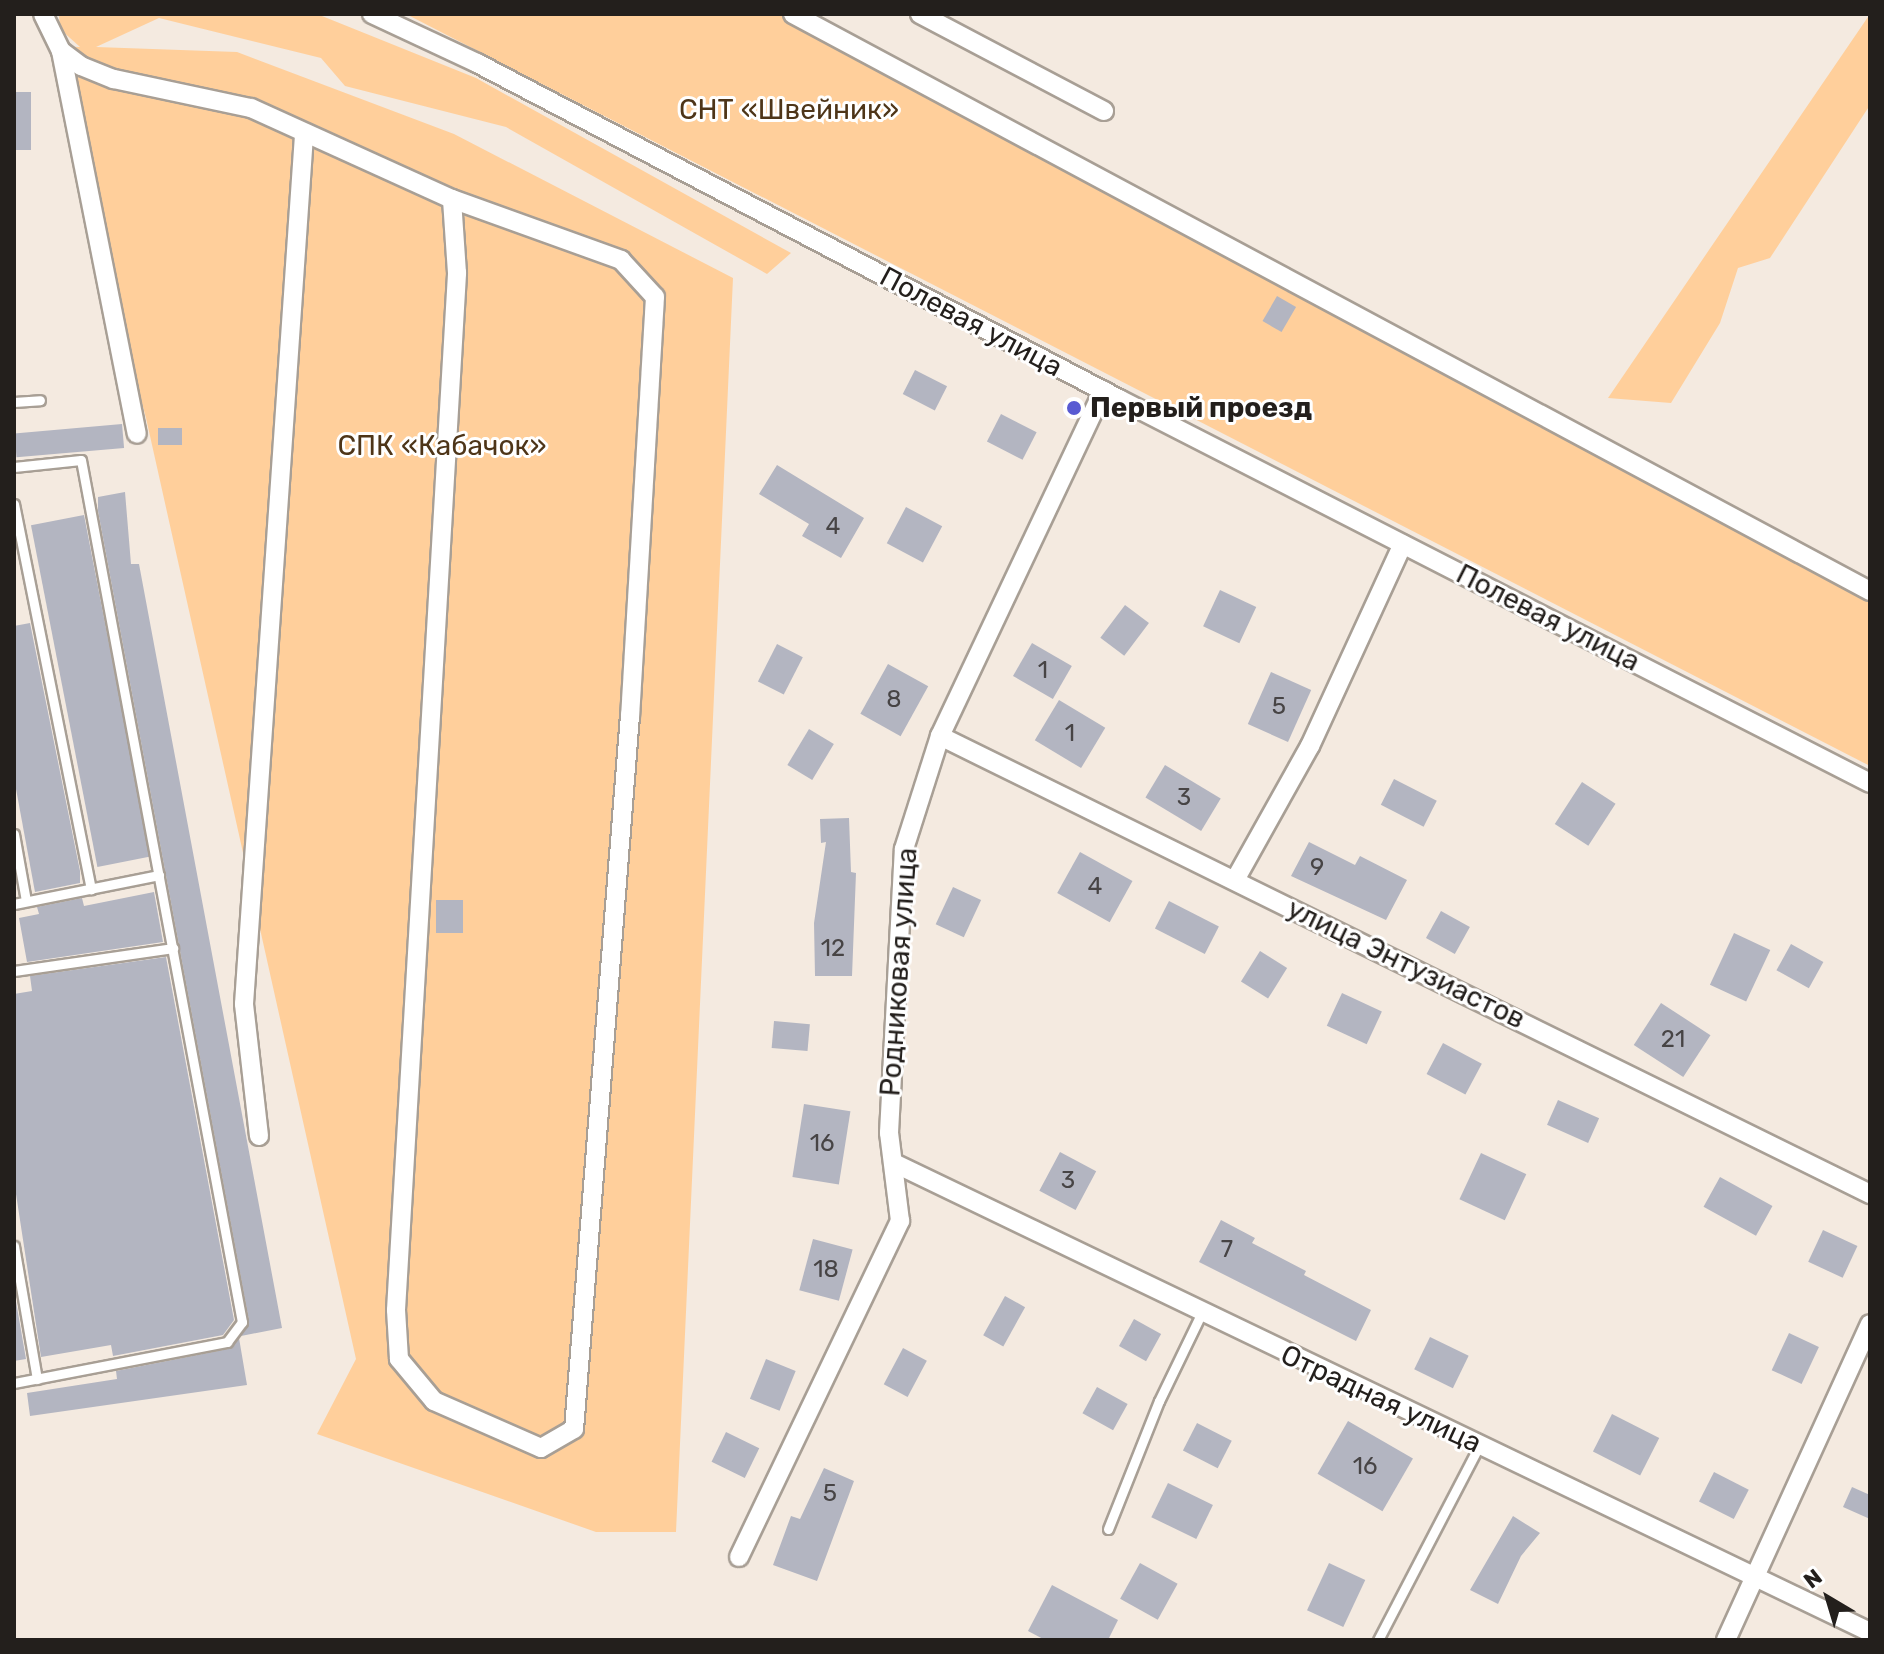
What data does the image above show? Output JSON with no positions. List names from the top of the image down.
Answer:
{
  "streets": {
    "street": [
      "Полевая улица",
      "улица Энтузиастов",
      "Родниковая улица",
      "Отрадная улица"
    ]
  },
  "crossings": [
    ["Полевая улица", "Родниковая улица"],
    ["улица Энтузиастов", "Родниковая улица"],
    ["Родниковая улица", "Отрадная улица"]
  ],
  "parks": ["СНТ «Швейник»", "СПК «Кабачок»"],
  "places": ["Первый проезд"],
  "house_numbers": [
    "4",
    "1",
    "8",
    "5",
    "1",
    "3",
    "9",
    "4",
    "12",
    "21",
    "16",
    "3",
    "7",
    "18",
    "16",
    "5"
  ],
  "north": "top left"
}
